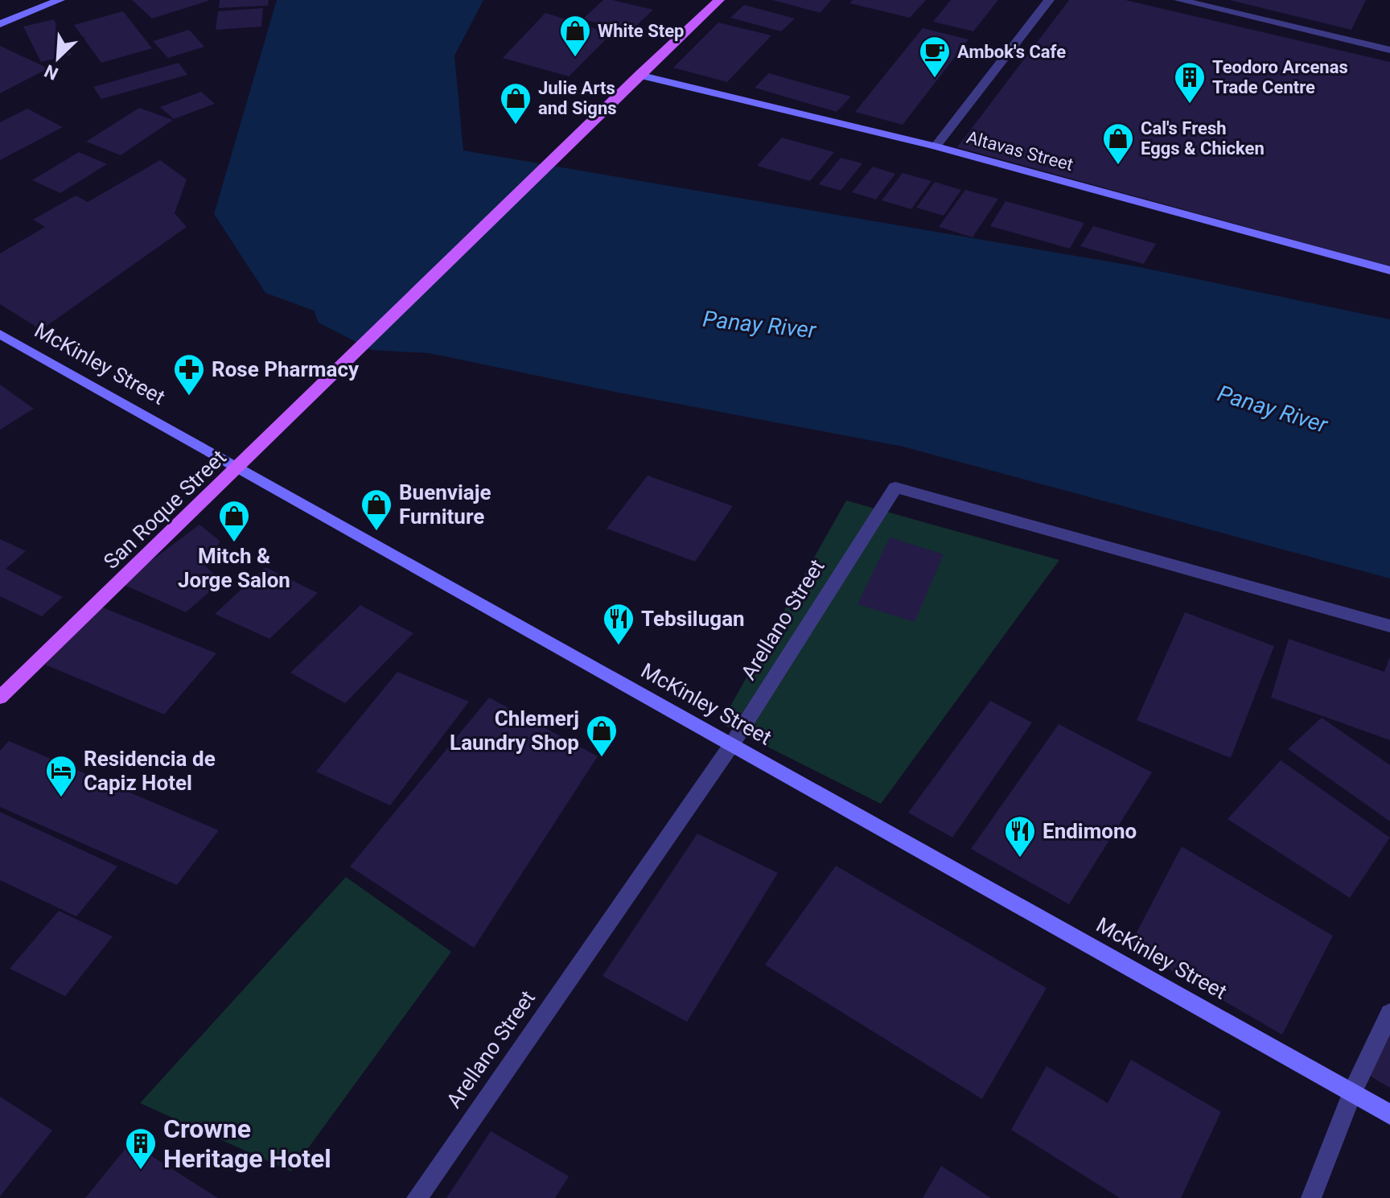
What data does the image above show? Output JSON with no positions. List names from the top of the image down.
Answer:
{
  "streets": {
    "main road": ["San Roque Street"],
    "street": ["Altavas Street", "McKinley Street", "Arellano Street"]
  },
  "crossings": [
    ["Altavas Street", "San Roque Street"],
    ["McKinley Street", "San Roque Street"],
    ["McKinley Street", "Arellano Street"]
  ],
  "water": ["Panay River"],
  "places": {
    "shop": [
      "White Step",
      "Julie Arts and Signs",
      "Cal's Fresh Eggs & Chicken",
      "Buenviaje Furniture",
      "Mitch & Jorge Salon",
      "Chlemerj Laundry Shop"
    ],
    "cafe": ["Ambok's Cafe"],
    "building": ["Teodoro Arcenas Trade Centre", "Crowne Heritage Hotel"],
    "pharmacy": ["Rose Pharmacy"],
    "restaurant": ["Tebsilugan", "Endimono"],
    "hotel": ["Residencia de Capiz Hotel"]
  },
  "north": "bottom left"
}
